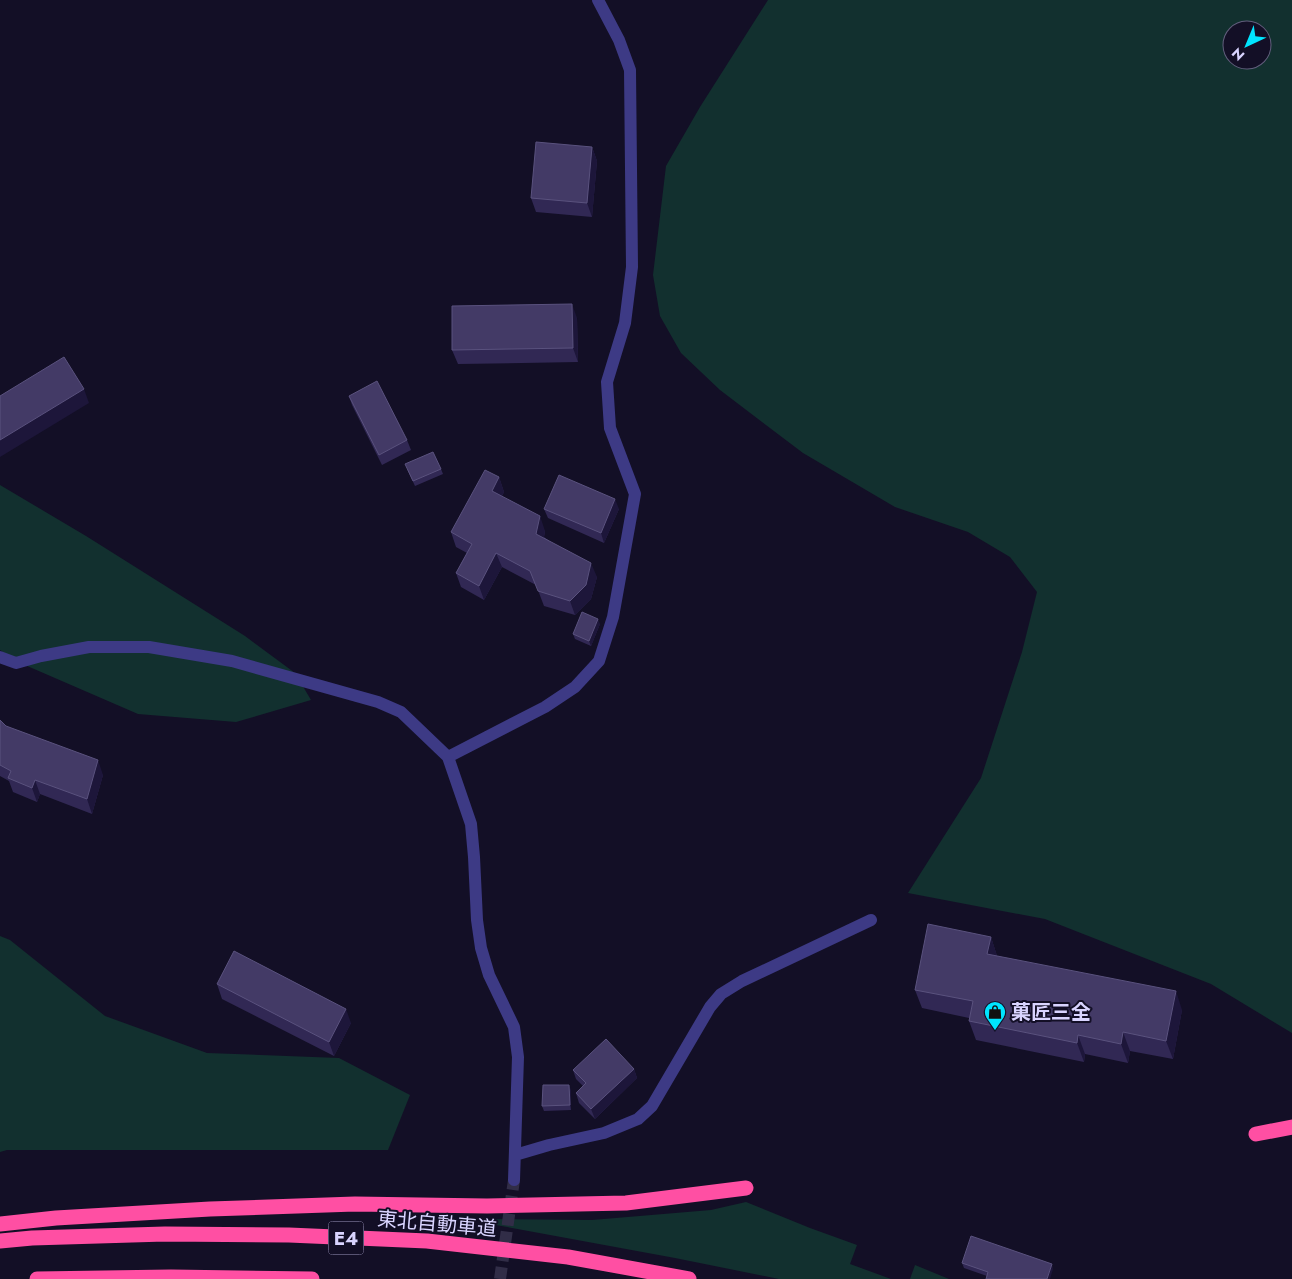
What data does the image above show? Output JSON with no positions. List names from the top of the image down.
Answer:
{
  "streets": {
    "highway": ["東北自動車道", "E4"]
  },
  "places": {
    "shop": ["菓匠三全"]
  },
  "north": "bottom left"
}
